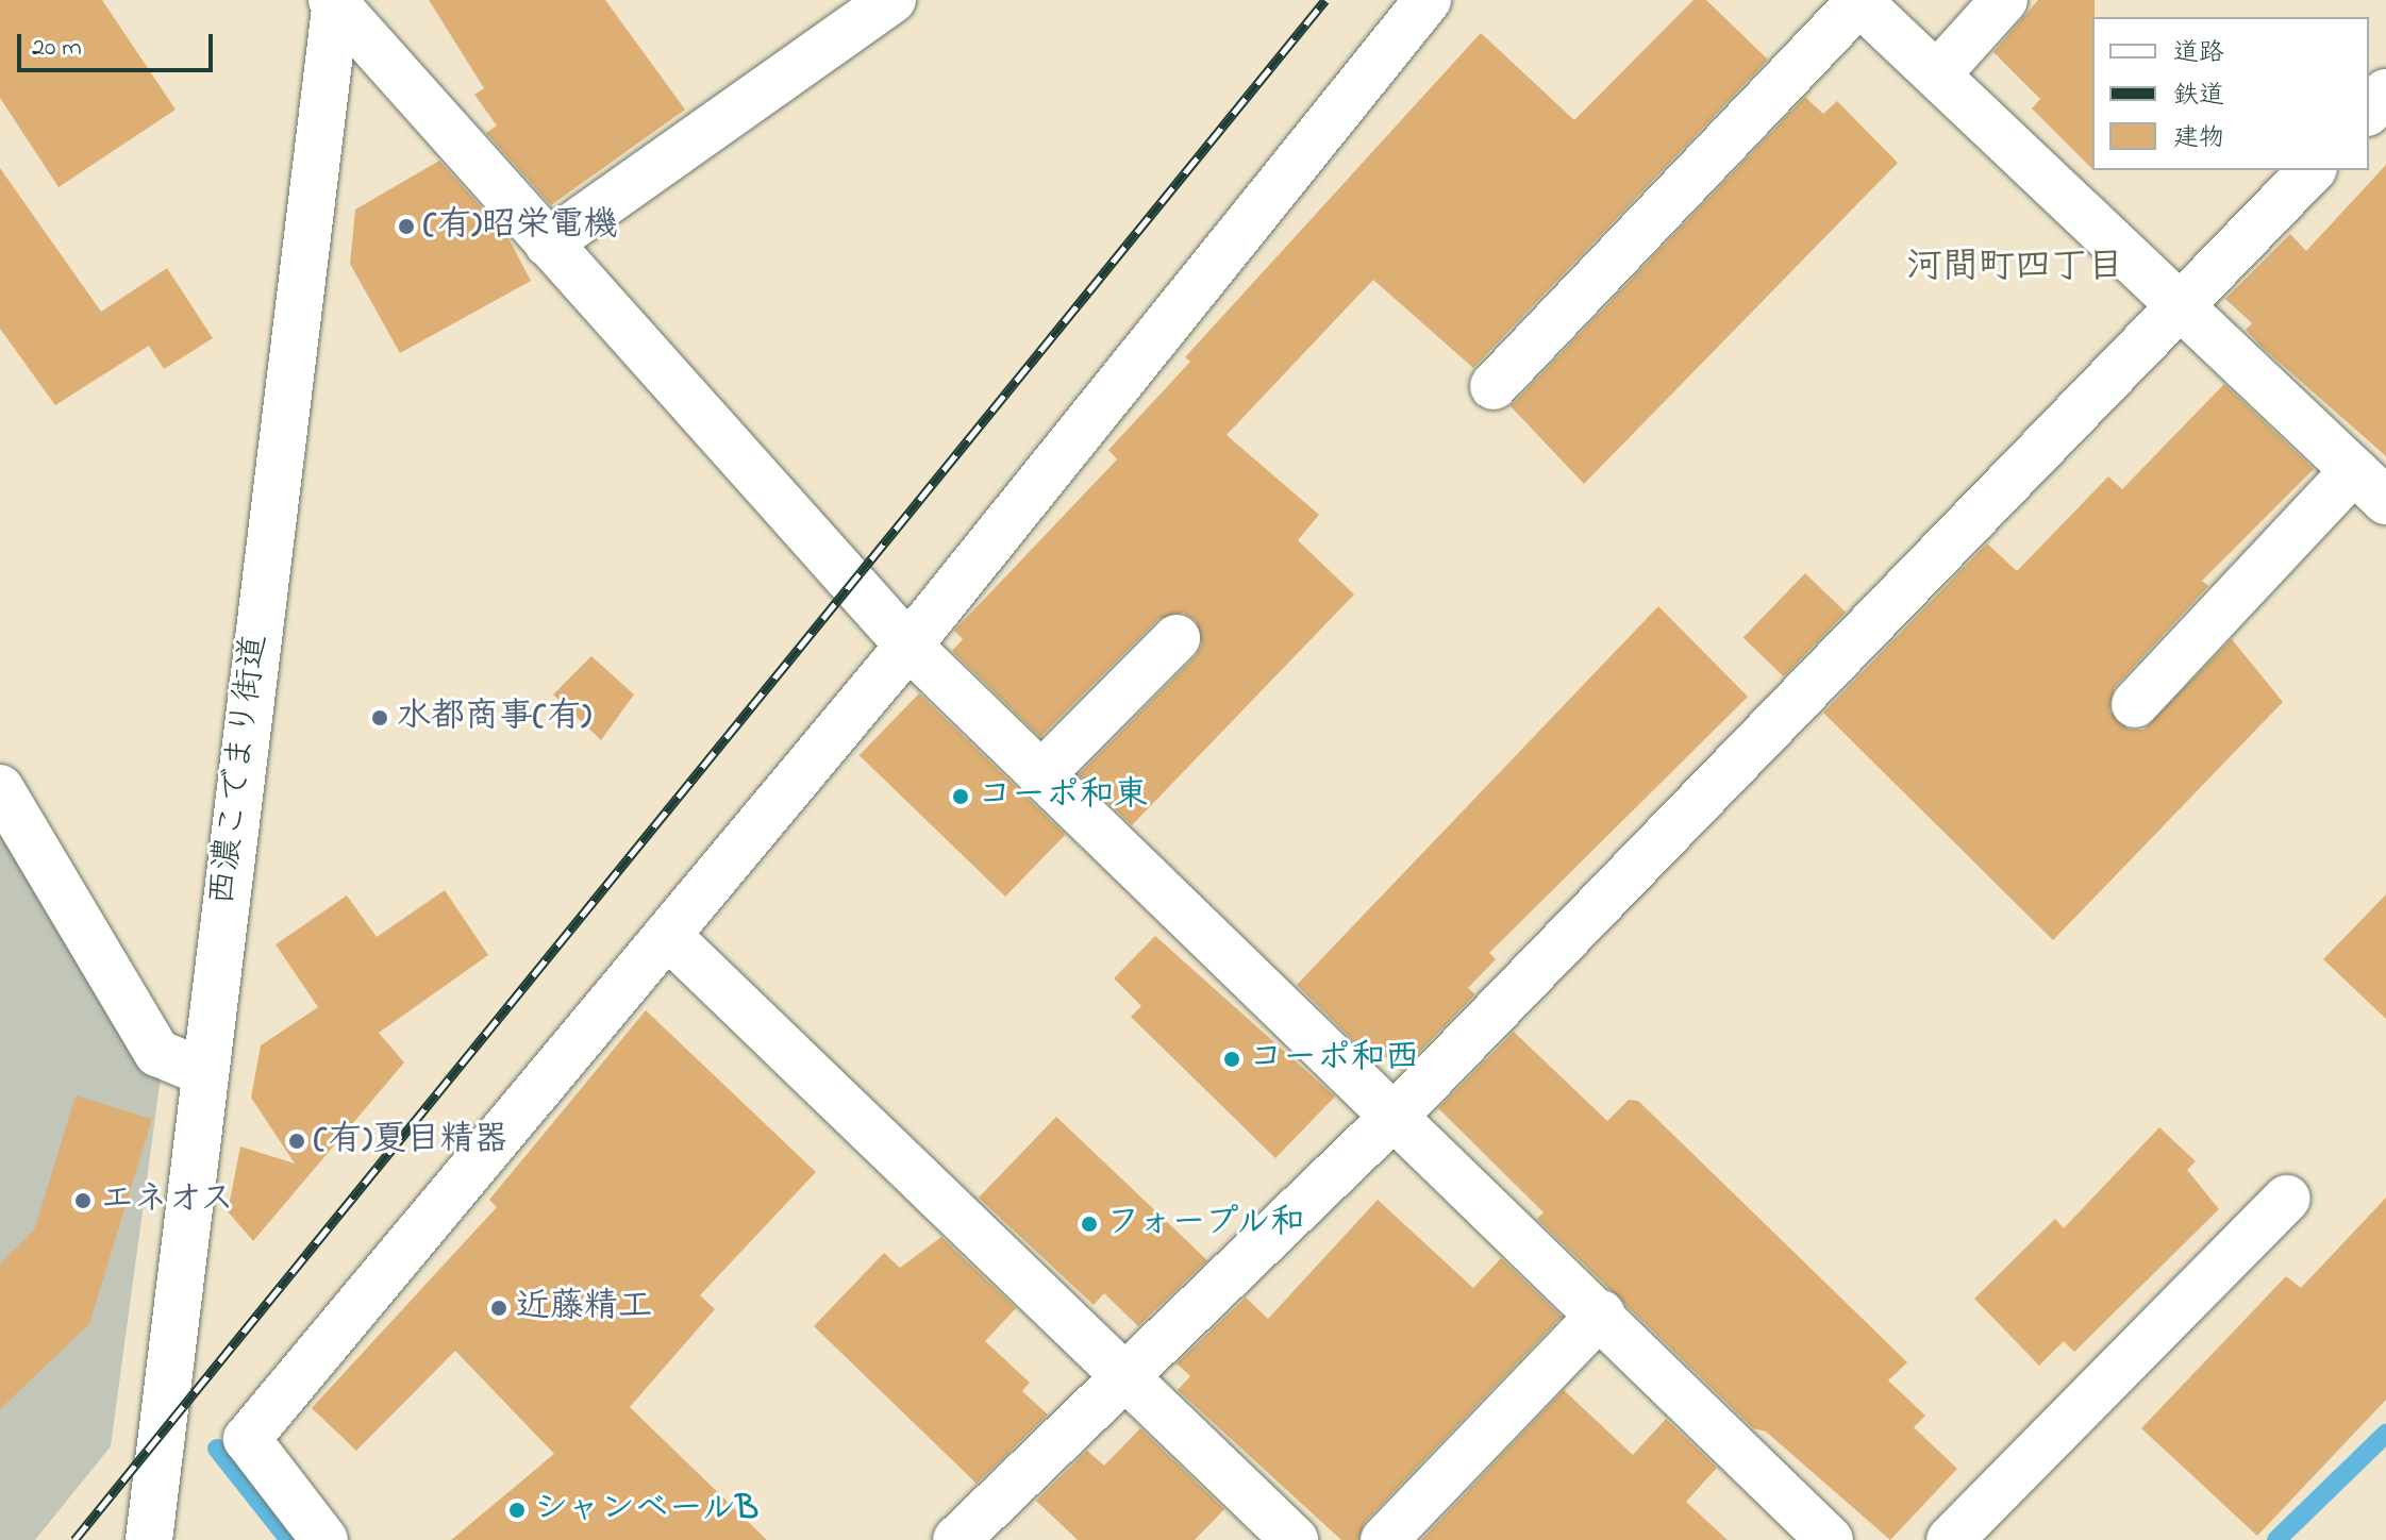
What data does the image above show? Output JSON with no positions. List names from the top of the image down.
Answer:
{
  "streets": {
    "street": ["西濃こでまり街道"]
  },
  "districts": ["河間町四丁目"],
  "places": [
    "(有)昭栄電機",
    "水都商事(有)",
    "コーポ和東",
    "コーポ和西",
    "(有)夏目精器",
    "エネオス",
    "フォープル和",
    "近藤精工",
    "シャンベールB"
  ],
  "legend": ["道路", "鉄道", "建物"],
  "scale_bar": "20 m"
}
